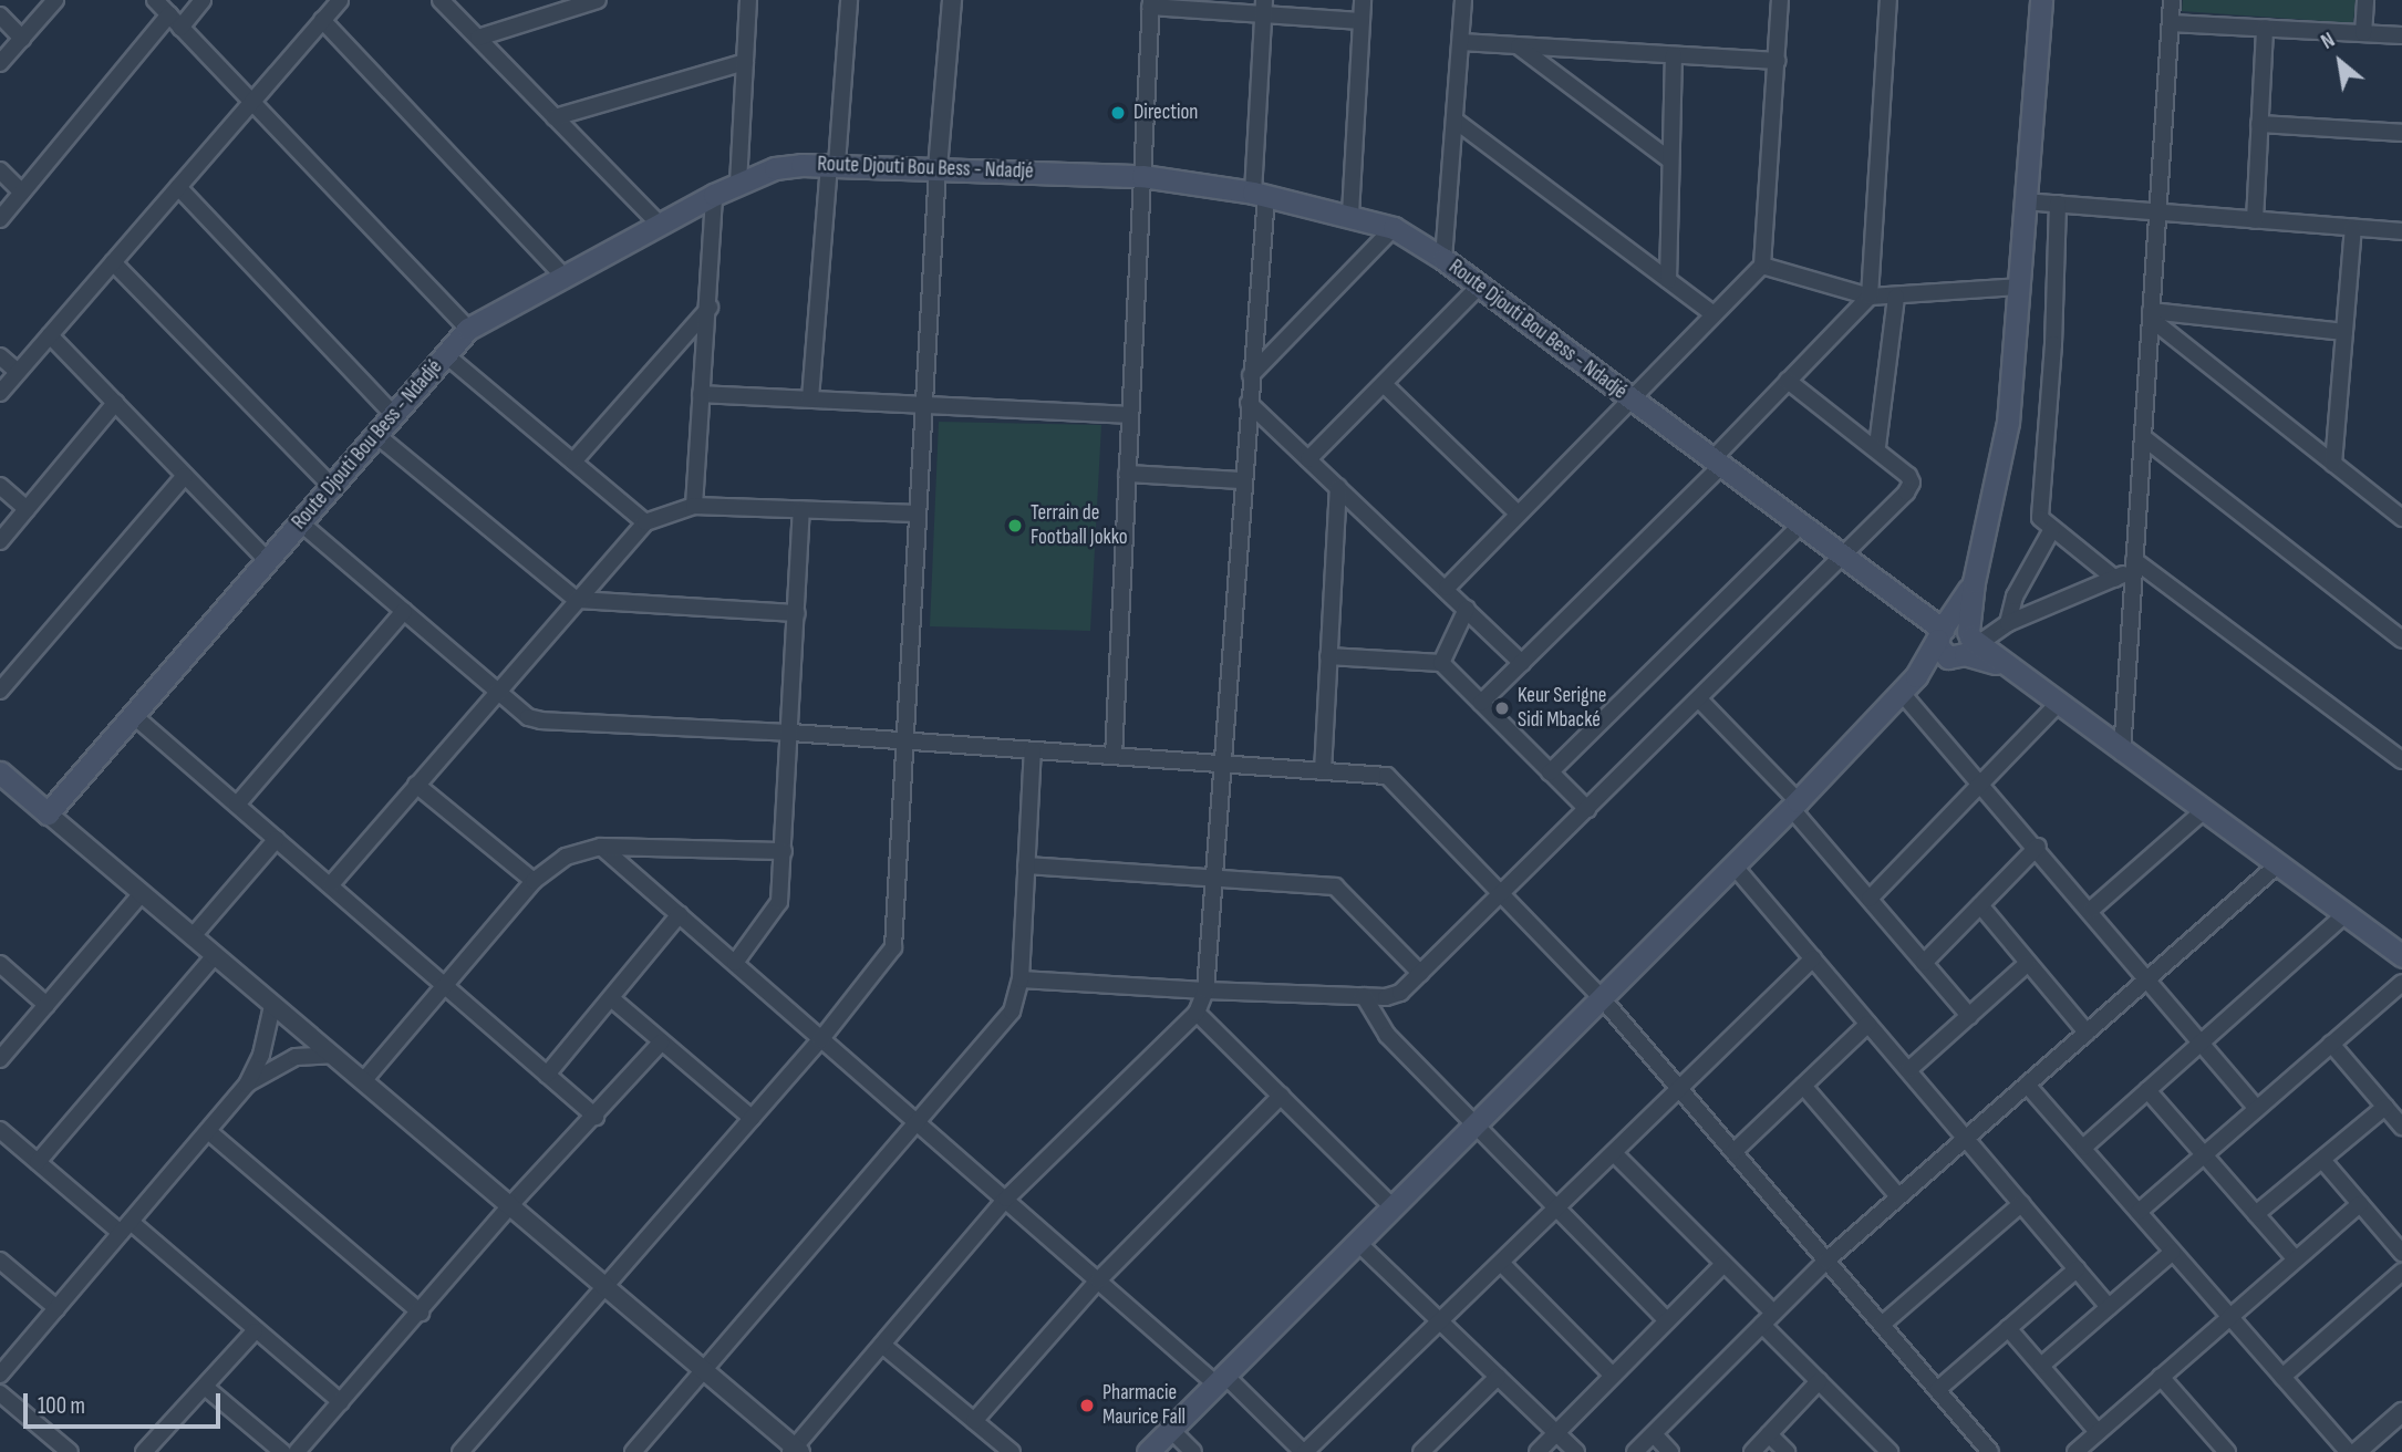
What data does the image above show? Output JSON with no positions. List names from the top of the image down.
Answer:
{
  "streets": {
    "main road": ["Route Djouti Bou Bess - Ndadjé"]
  },
  "places": [
    "Direction",
    "Terrain de Football Jokko",
    "Keur Serigne Sidi Mbacké",
    "Pharmacie Maurice Fall"
  ],
  "scale_bar": "100 m",
  "north": "top left"
}
